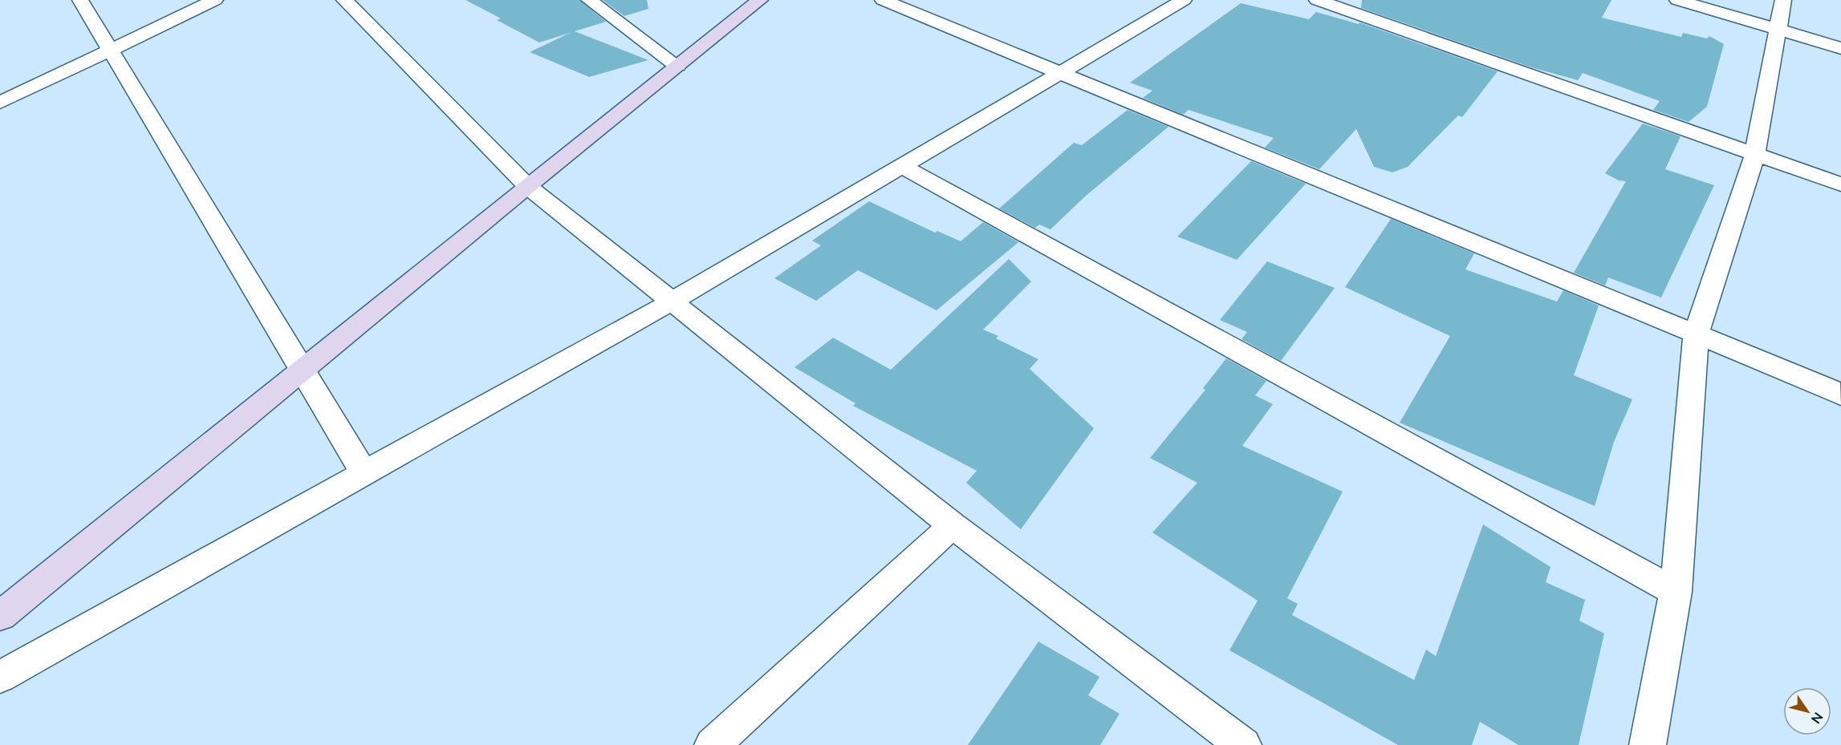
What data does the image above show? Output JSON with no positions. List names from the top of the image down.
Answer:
{
  "north": "bottom right"
}
